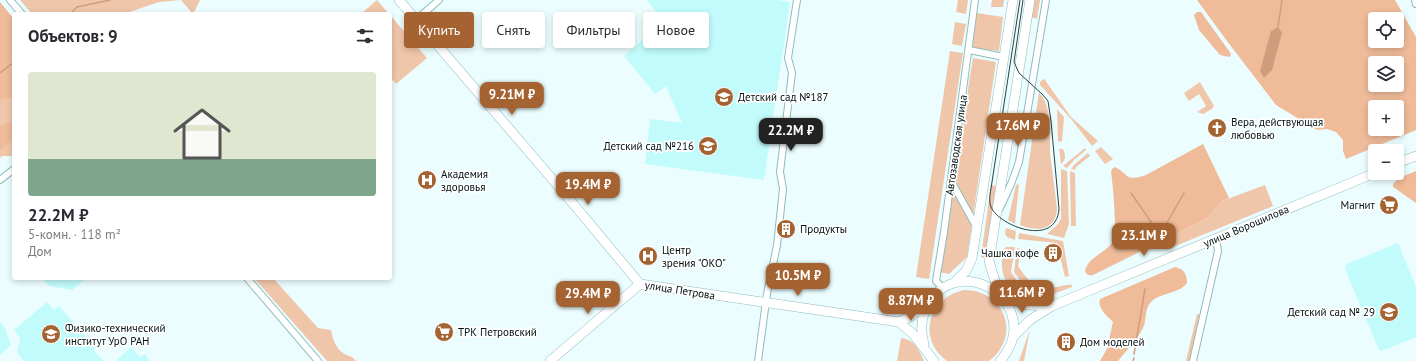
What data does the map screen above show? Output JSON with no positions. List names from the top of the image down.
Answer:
{
  "streets": {
    "main road": ["улица Ворошилова", "улица Петрова"],
    "street": ["Автозаводская улица"]
  },
  "places": {
    "school or university": [
      "Детский сад №187",
      "Детский сад №216",
      "Детский сад № 29",
      "Физико-технический институт УрО РАН"
    ],
    "church": ["Вера, действующая любовью"],
    "hospital": ["Академия здоровья", "Центр зрения \"ОКО\""],
    "supermarket": ["Магнит", "ТРК Петровский"],
    "building": ["Продукты", "Чашка кофе", "Дом моделей"]
  },
  "page": {
    "map_buttons": ["+", "−"],
    "chip": [
      "Купить",
      "Снять",
      "Фильтры",
      "Новое"
    ],
    "heading": "Объектов: 9",
    "list": [
      {
        "name": "22.2M ₽",
        "note": "5-комн. · 118 m² · Дом"
      }
    ],
    "price": [
      "9.21M ₽",
      "17.6M ₽",
      "22.2M ₽",
      "19.4M ₽",
      "23.1M ₽",
      "10.5M ₽",
      "11.6M ₽",
      "29.4M ₽",
      "8.87M ₽"
    ]
  }
}
